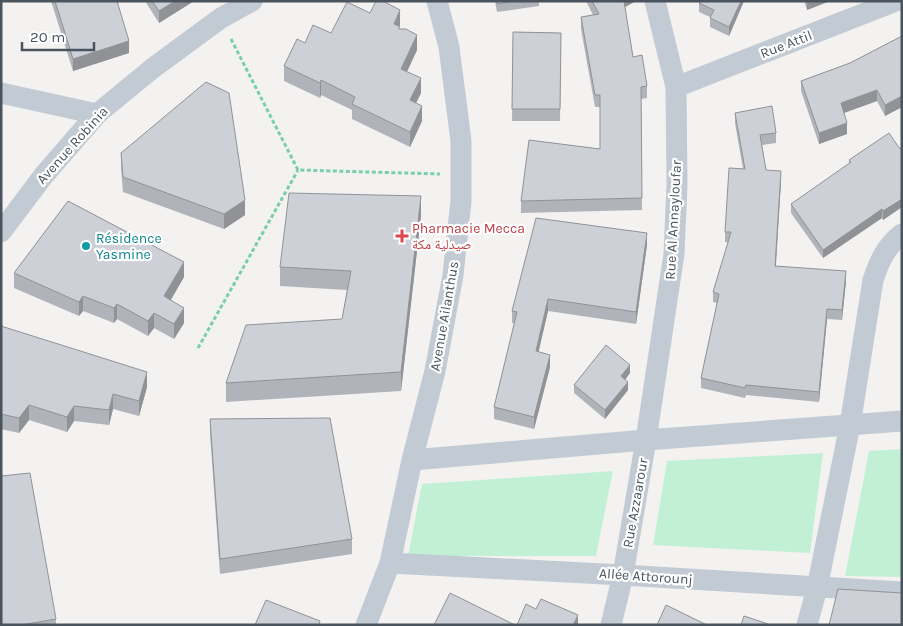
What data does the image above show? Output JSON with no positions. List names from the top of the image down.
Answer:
{
  "streets": {
    "street": [
      "Rue Attil",
      "Avenue Robinia",
      "Rue Al Annayloufar",
      "Avenue Ailanthus",
      "Rue Azzaarour",
      "Allée Attorounj"
    ]
  },
  "crossings": [
    ["Rue Attil", "Rue Al Annayloufar"],
    ["Rue Al Annayloufar", "Rue Azzaarour"],
    ["Avenue Ailanthus", "Allée Attorounj"],
    ["Rue Azzaarour", "Allée Attorounj"]
  ],
  "places": {
    "health": ["Pharmacie Mecca صيدلية مكة"],
    "other": ["Résidence Yasmine"]
  },
  "scale_bar": "20 m"
}
